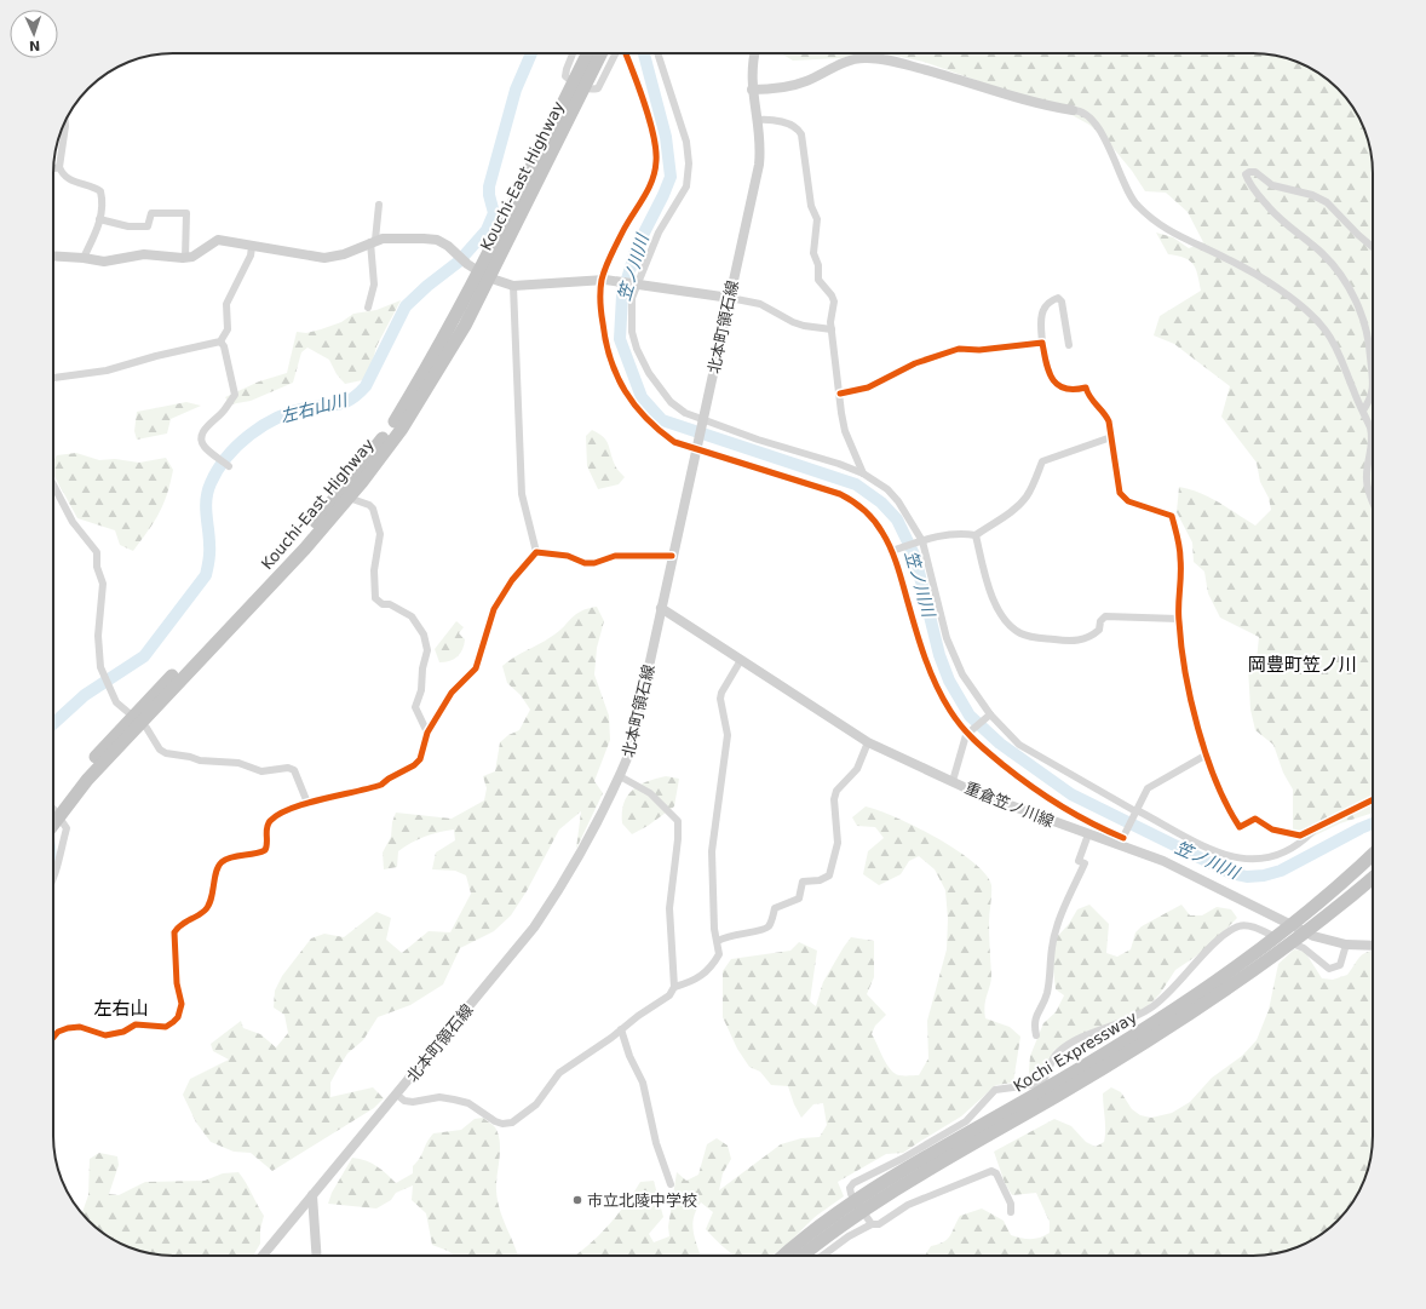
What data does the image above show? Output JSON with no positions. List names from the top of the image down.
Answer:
{
  "streets": {
    "highway": ["Kouchi-East Highway", "Kochi Expressway"],
    "main road": ["北本町領石線", "重倉笠ノ川線"]
  },
  "crossings": [
    ["北本町領石線", "重倉笠ノ川線"]
  ],
  "districts": ["岡豊町笠ノ川", "左右山"],
  "water": ["笠ノ川川", "左右山川"],
  "places": ["市立北陵中学校"],
  "north": "bottom"
}
